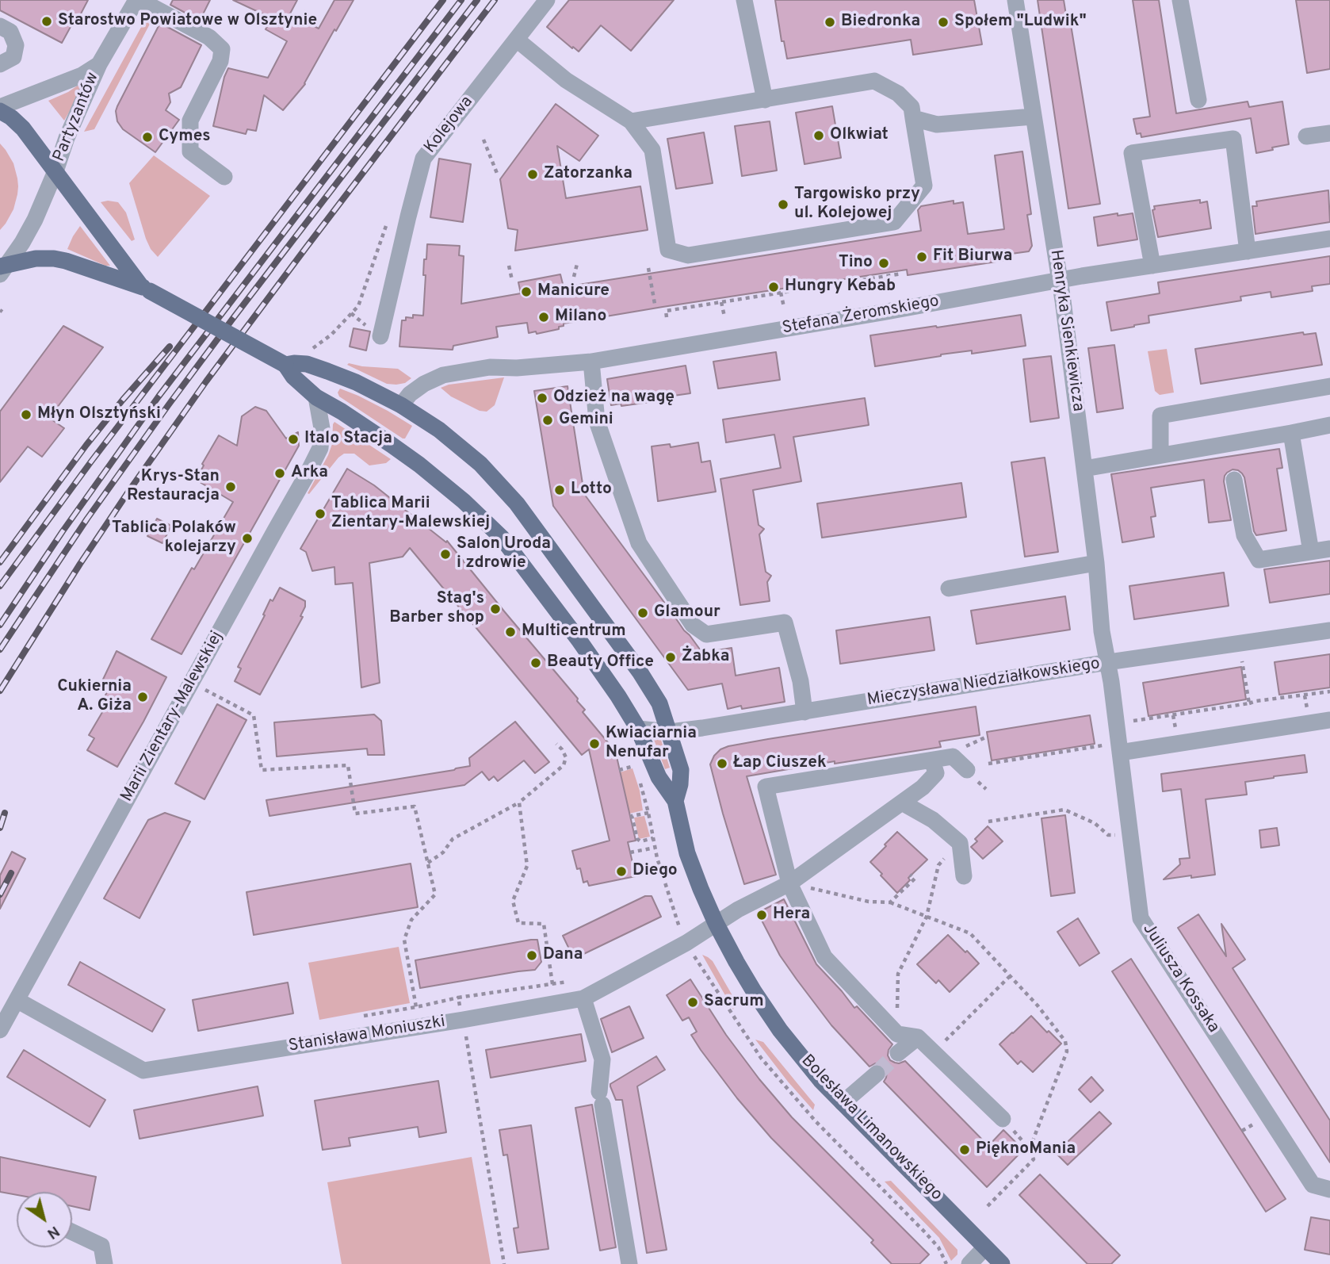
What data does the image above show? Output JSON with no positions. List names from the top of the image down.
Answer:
{
  "streets": {
    "main road": ["Bolesława Limanowskiego"],
    "street": [
      "Partyzantów",
      "Kolejowa",
      "Stefana Żeromskiego",
      "Henryka Sienkiewicza",
      "Mieczysława Niedziałkowskiego",
      "Marii Zientary-Malewskiej",
      "Juliusza Kossaka",
      "Stanisława Moniuszki"
    ]
  },
  "crossings": [
    ["Partyzantów", "Bolesława Limanowskiego"],
    ["Stefana Żeromskiego", "Henryka Sienkiewicza"],
    ["Stefana Żeromskiego", "Bolesława Limanowskiego"],
    ["Henryka Sienkiewicza", "Mieczysława Niedziałkowskiego"],
    ["Henryka Sienkiewicza", "Juliusza Kossaka"],
    ["Mieczysława Niedziałkowskiego", "Juliusza Kossaka"],
    ["Mieczysława Niedziałkowskiego", "Bolesława Limanowskiego"],
    ["Marii Zientary-Malewskiej", "Stanisława Moniuszki"],
    ["Marii Zientary-Malewskiej", "Bolesława Limanowskiego"],
    ["Stanisława Moniuszki", "Bolesława Limanowskiego"]
  ],
  "places": [
    "Starostwo Powiatowe w Olsztynie",
    "Biedronka",
    "Społem \"Ludwik\"",
    "Olkwiat",
    "Cymes",
    "Zatorzanka",
    "Targowisko przy ul. Kolejowej",
    "Fit Biurwa",
    "Tino",
    "Hungry Kebab",
    "Manicure",
    "Milano",
    "Odzież na wagę",
    "Młyn Olsztyński",
    "Gemini",
    "Italo Stacja",
    "Arka",
    "Krys-Stan Restauracja",
    "Lotto",
    "Tablica Marii Zientary-Malewskiej",
    "Tablica Polaków kolejarzy",
    "Salon Uroda i zdrowie",
    "Stag's Barber shop",
    "Glamour",
    "Multicentrum",
    "Żabka",
    "Beauty Office",
    "Cukiernia A. Giża",
    "Kwiaciarnia Nenufar",
    "Łap Ciuszek",
    "Diego",
    "Hera",
    "Dana",
    "Sacrum",
    "PięknoMania"
  ],
  "north": "bottom right"
}
